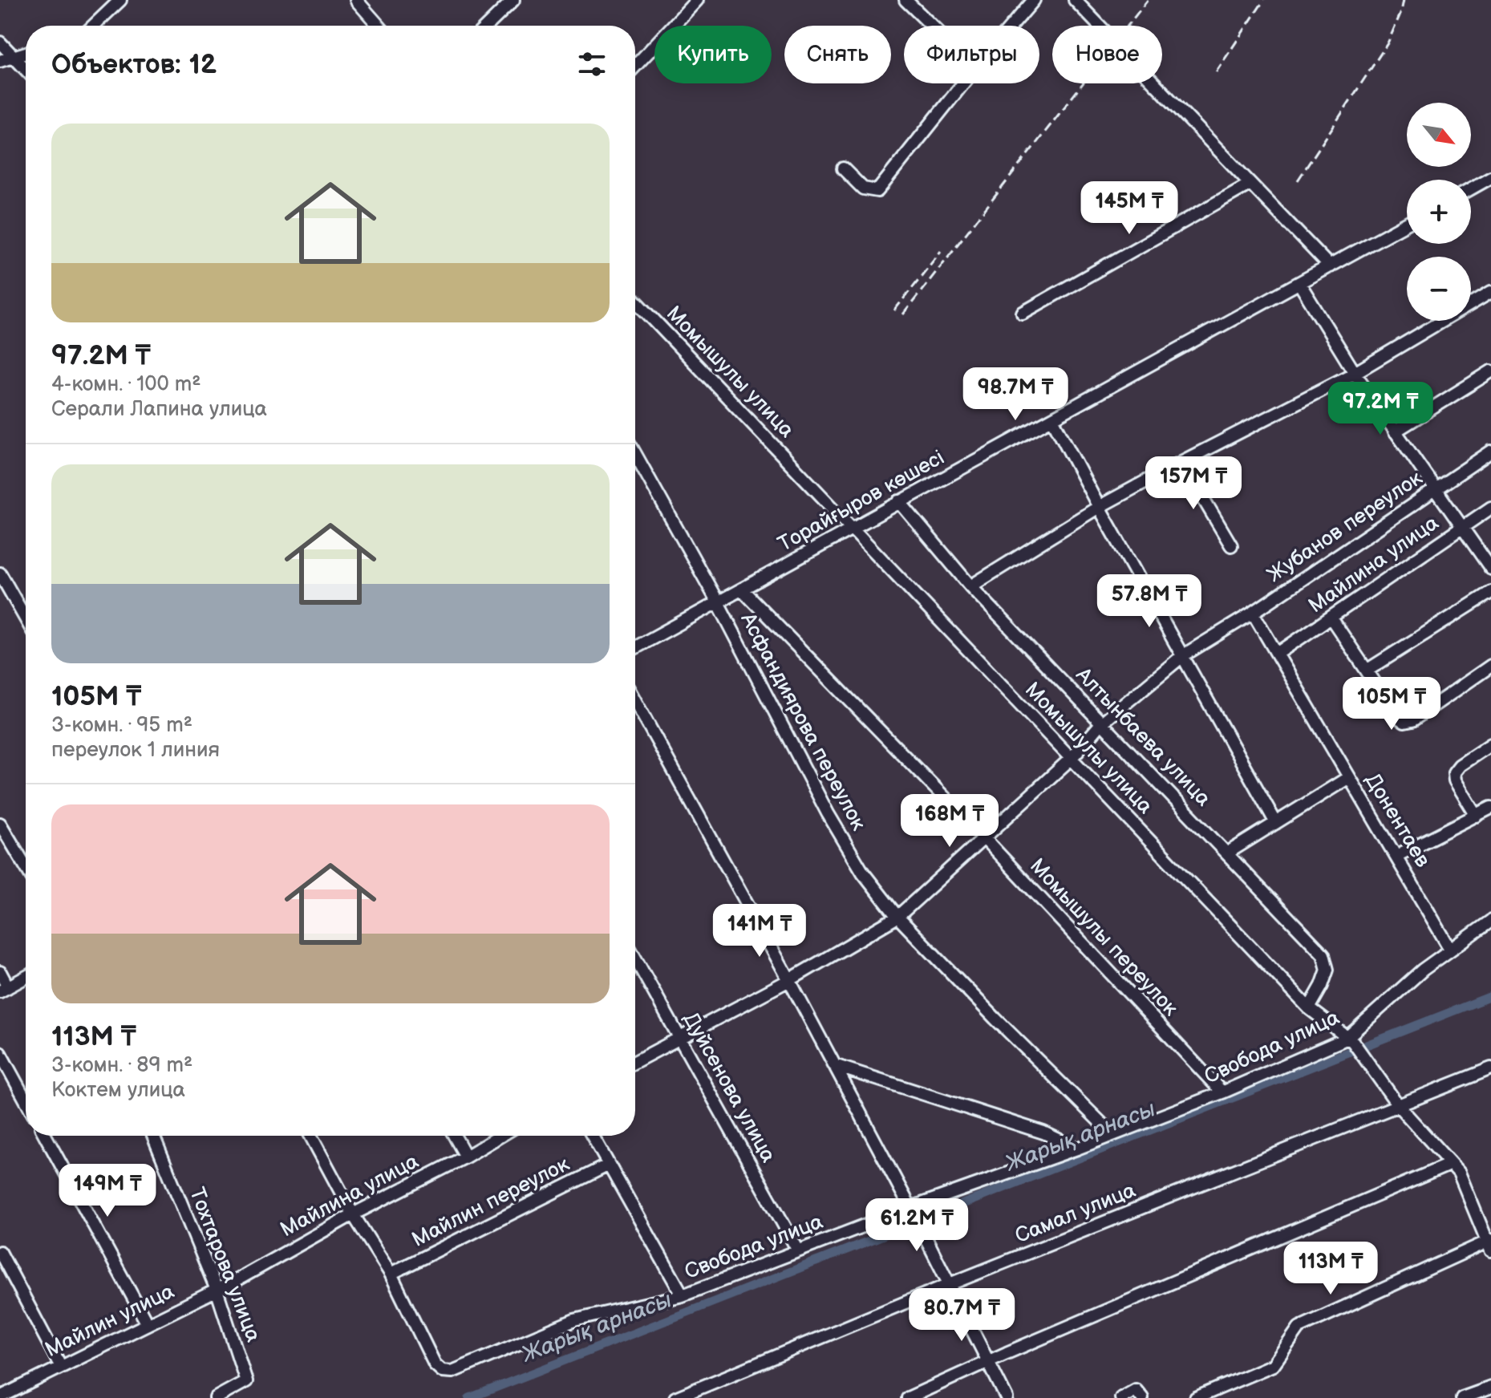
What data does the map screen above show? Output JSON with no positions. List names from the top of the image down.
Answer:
{
  "streets": {
    "street": [
      "Момышулы улица",
      "Торайғыров көшесі",
      "Жубанов переулок",
      "Майлина улица",
      "Асфандиярова переулок",
      "Алтынбаева улица",
      "Донентаев",
      "Момышулы переулок",
      "Свобода улица",
      "Дуйсенова улица",
      "Майлин переулок",
      "Самал улица",
      "Тохтарова улица",
      "Майлин улица"
    ]
  },
  "crossings": [
    ["Момышулы улица", "Торайғыров көшесі"],
    ["Момышулы улица", "Алтынбаева улица"],
    ["Момышулы улица", "Свобода улица"],
    ["Момышулы улица", "Самал улица"],
    ["Торайғыров көшесі", "Асфандиярова переулок"],
    ["Торайғыров көшесі", "Алтынбаева улица"],
    ["Торайғыров көшесі", "Момышулы переулок"],
    ["Жубанов переулок", "Донентаев"],
    ["Майлина улица", "Донентаев"],
    ["Майлина улица", "Майлин улица"],
    ["Асфандиярова переулок", "Свобода улица"],
    ["Донентаев", "Свобода улица"],
    ["Момышулы переулок", "Свобода улица"],
    ["Свобода улица", "Дуйсенова улица"],
    ["Свобода улица", "Майлин переулок"],
    ["Тохтарова улица", "Майлин улица"]
  ],
  "water": ["Жарық арнасы"],
  "north": "bottom right",
  "page": {
    "chip": [
      "Купить",
      "Снять",
      "Фильтры",
      "Новое"
    ],
    "heading": "Объектов: 12",
    "map_buttons": ["+", "−"],
    "list": [
      {
        "name": "97.2M ₸",
        "note": "4-комн. · 100 m² · Серали Лапина улица"
      },
      {
        "name": "105M ₸",
        "note": "3-комн. · 95 m² · переулок 1 линия"
      },
      {
        "name": "113M ₸",
        "note": "3-комн. · 89 m² · Коктем улица"
      }
    ],
    "price": [
      "145M ₸",
      "98.7M ₸",
      "97.2M ₸",
      "157M ₸",
      "57.8M ₸",
      "105M ₸",
      "168M ₸",
      "141M ₸",
      "149M ₸",
      "61.2M ₸",
      "113M ₸",
      "80.7M ₸"
    ]
  }
}
